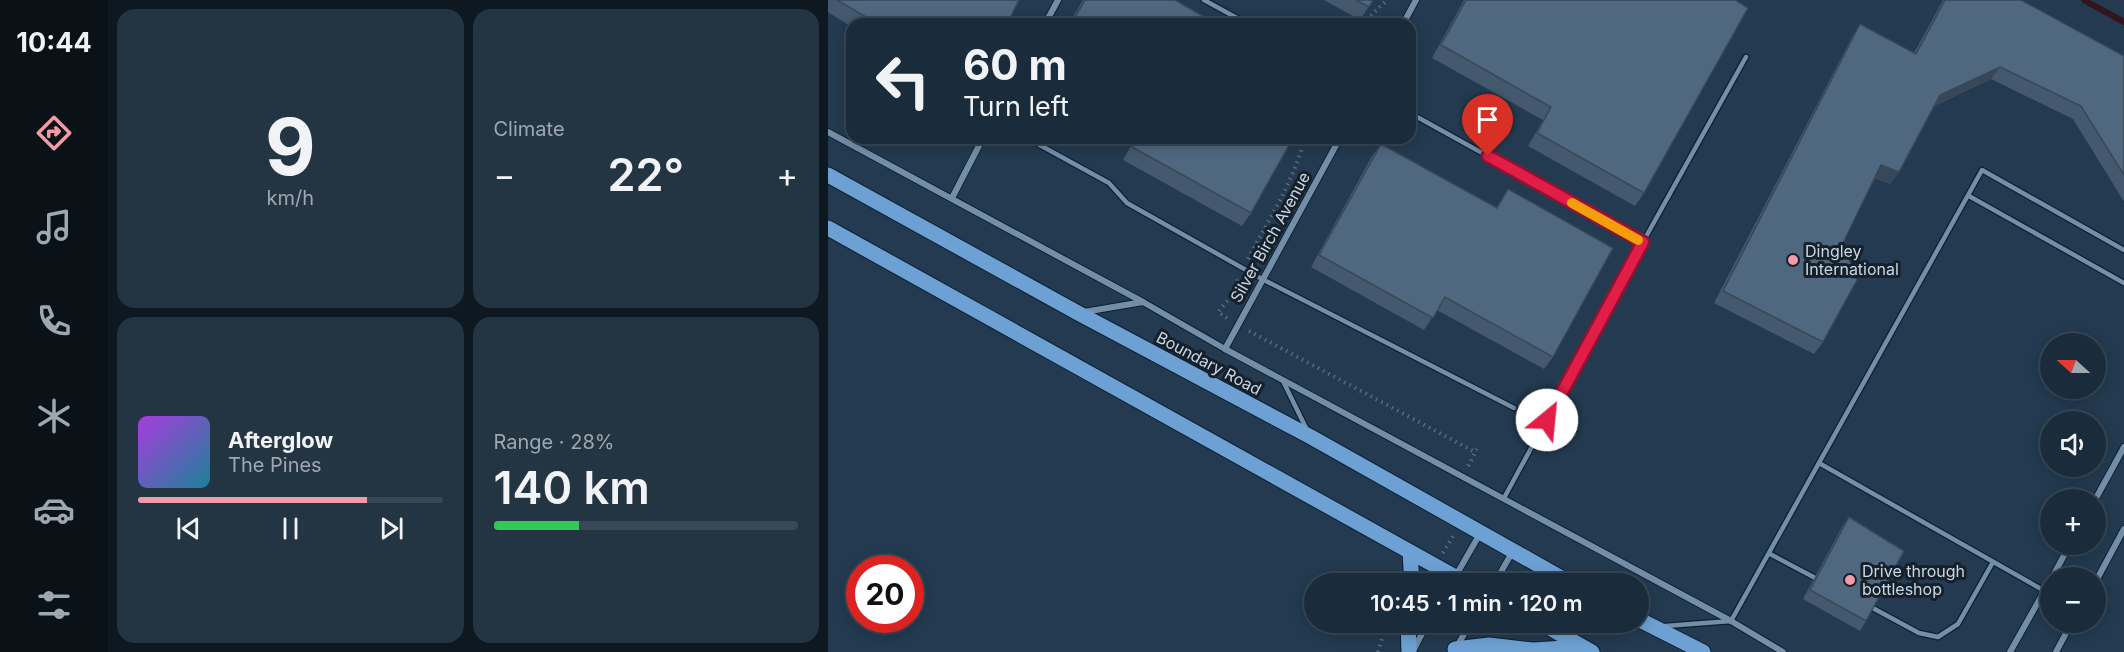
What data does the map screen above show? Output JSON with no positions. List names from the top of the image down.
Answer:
{
  "streets": {
    "main road": ["Boundary Road"],
    "street": ["Silver Birch Avenue"]
  },
  "places": ["Dingley International", "Drive through bottleshop"],
  "north": "left",
  "page": {
    "tabs": "10:44",
    "tile": [
      ["9", "km/h"],
      "Climate",
      ["Range · 28%", "140 km"]
    ],
    "turn": ["60 m", "Turn left"],
    "heat": ["−", "22°", "+"],
    "map_buttons": ["+", "−"],
    "song": ["Afterglow", "The Pines"],
    "limit": "20",
    "trip": "10:45 · 1 min · 120 m"
  }
}
